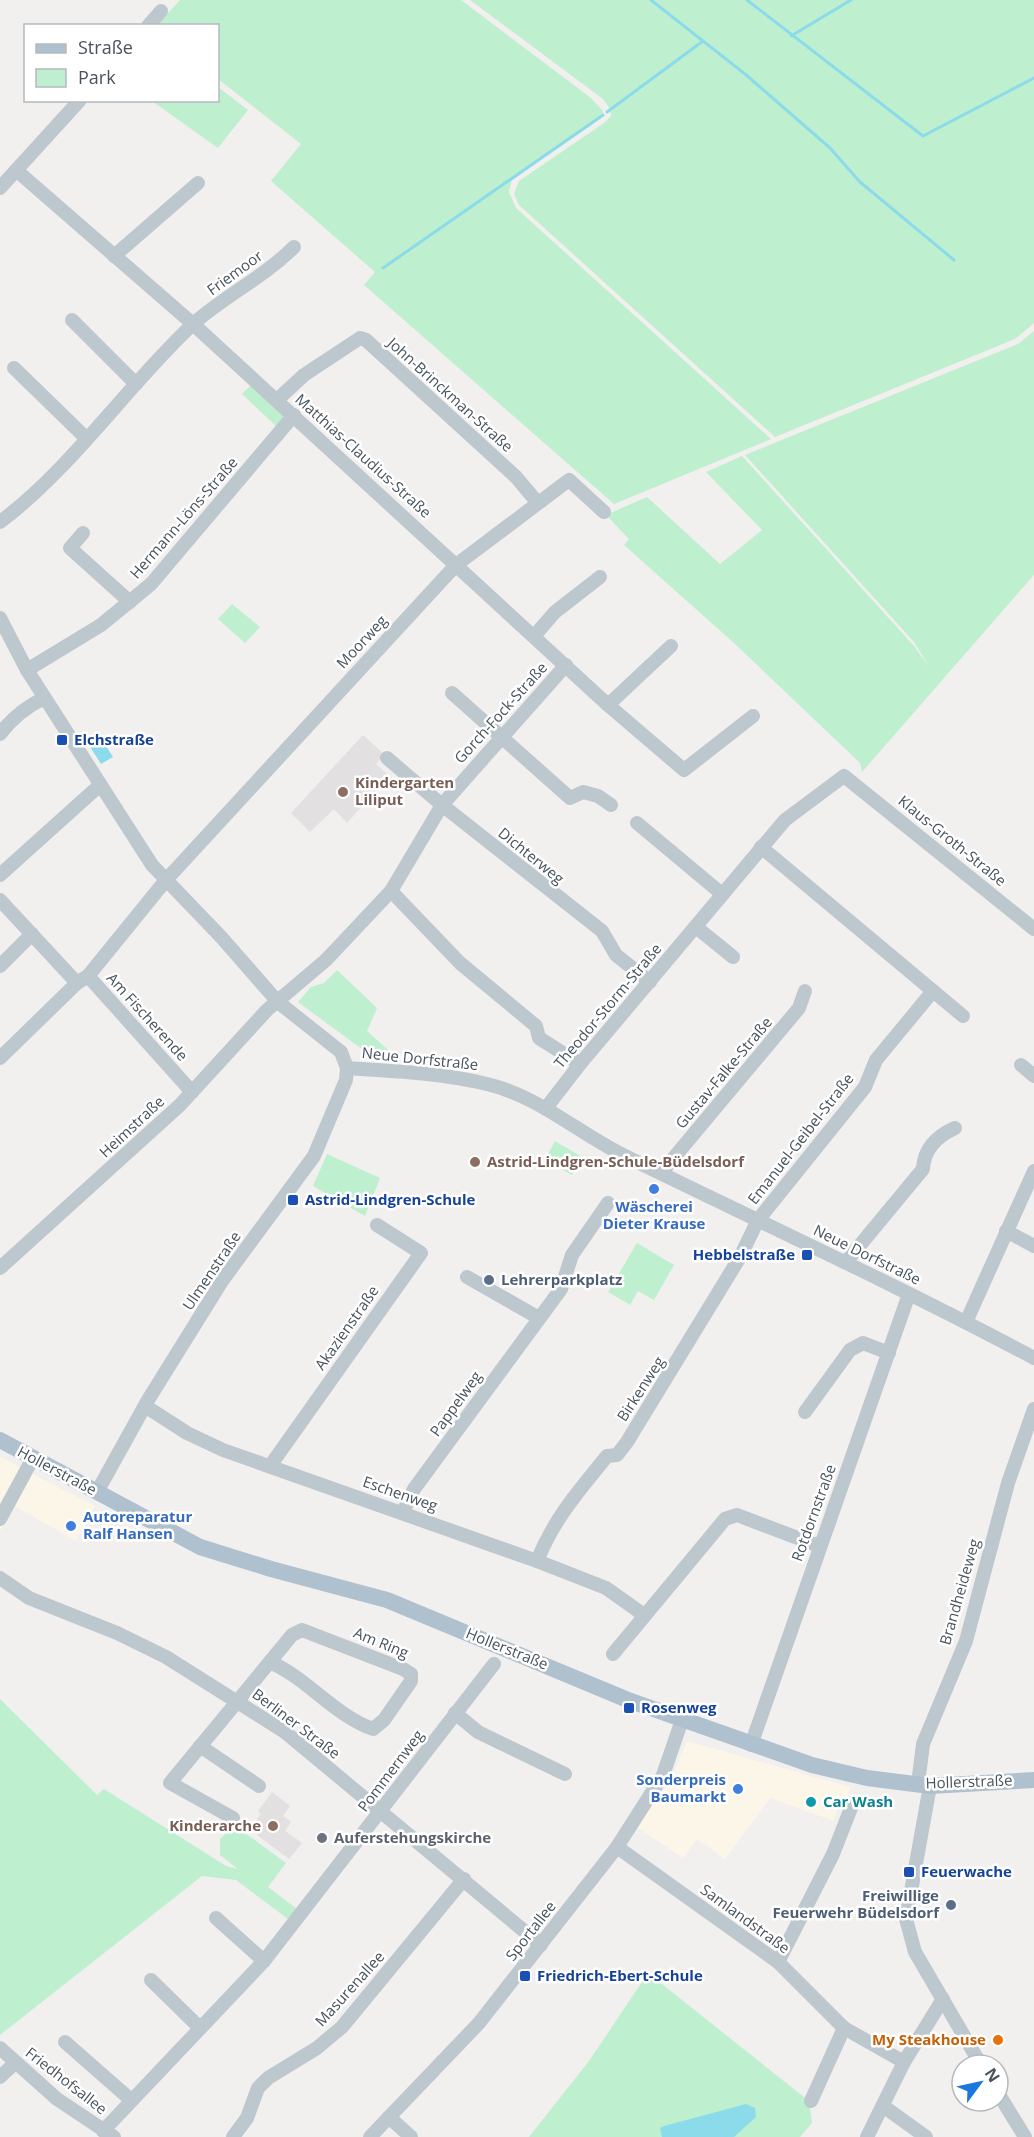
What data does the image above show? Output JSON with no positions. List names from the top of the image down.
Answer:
{
  "streets": {
    "main road": ["Hollerstraße"],
    "street": [
      "Friemoor",
      "John-Brinckman-Straße",
      "Matthias-Claudius-Straße",
      "Hermann-Löns-Straße",
      "Moorweg",
      "Gorch-Fock-Straße",
      "Klaus-Groth-Straße",
      "Dichterweg",
      "Theodor-Storm-Straße",
      "Am Fischerende",
      "Neue Dorfstraße",
      "Gustav-Falke-Straße",
      "Heimstraße",
      "Emanuel-Geibel-Straße",
      "Ulmenstraße",
      "Akazienstraße",
      "Birkenweg",
      "Pappelweg",
      "Eschenweg",
      "Rotdornstraße",
      "Brandheideweg",
      "Am Ring",
      "Berliner Straße",
      "Pommernweg",
      "Samlandstraße",
      "Sportallee",
      "Masurenallee",
      "Friedhofsallee"
    ]
  },
  "crossings": [
    ["Friemoor", "Matthias-Claudius-Straße"],
    ["John-Brinckman-Straße", "Matthias-Claudius-Straße"],
    ["John-Brinckman-Straße", "Moorweg"],
    ["Matthias-Claudius-Straße", "Hermann-Löns-Straße"],
    ["Matthias-Claudius-Straße", "Moorweg"],
    ["Matthias-Claudius-Straße", "Gorch-Fock-Straße"],
    ["Hermann-Löns-Straße", "Neue Dorfstraße"],
    ["Moorweg", "Am Fischerende"],
    ["Moorweg", "Neue Dorfstraße"],
    ["Gorch-Fock-Straße", "Dichterweg"],
    ["Gorch-Fock-Straße", "Neue Dorfstraße"],
    ["Gorch-Fock-Straße", "Heimstraße"],
    ["Klaus-Groth-Straße", "Theodor-Storm-Straße"],
    ["Dichterweg", "Theodor-Storm-Straße"],
    ["Theodor-Storm-Straße", "Neue Dorfstraße"],
    ["Am Fischerende", "Neue Dorfstraße"],
    ["Am Fischerende", "Heimstraße"],
    ["Neue Dorfstraße", "Gustav-Falke-Straße"],
    ["Neue Dorfstraße", "Heimstraße"],
    ["Neue Dorfstraße", "Emanuel-Geibel-Straße"],
    ["Neue Dorfstraße", "Ulmenstraße"],
    ["Neue Dorfstraße", "Birkenweg"],
    ["Neue Dorfstraße", "Rotdornstraße"],
    ["Emanuel-Geibel-Straße", "Birkenweg"],
    ["Ulmenstraße", "Hollerstraße"],
    ["Ulmenstraße", "Eschenweg"],
    ["Akazienstraße", "Eschenweg"],
    ["Birkenweg", "Eschenweg"],
    ["Pappelweg", "Eschenweg"],
    ["Hollerstraße", "Rotdornstraße"],
    ["Hollerstraße", "Brandheideweg"],
    ["Hollerstraße", "Sportallee"],
    ["Am Ring", "Berliner Straße"],
    ["Berliner Straße", "Pommernweg"],
    ["Berliner Straße", "Sportallee"],
    ["Berliner Straße", "Masurenallee"],
    ["Pommernweg", "Friedhofsallee"],
    ["Samlandstraße", "Sportallee"]
  ],
  "places": {
    "transit": [
      "Elchstraße",
      "Astrid-Lindgren-Schule",
      "Hebbelstraße",
      "Rosenweg",
      "Feuerwache",
      "Friedrich-Ebert-Schule"
    ],
    "other": [
      "Kindergarten Liliput",
      "Astrid-Lindgren-Schule-Büdelsdorf",
      "Wäscherei Dieter Krause",
      "Lehrerparkplatz",
      "Autoreparatur Ralf Hansen",
      "Sonderpreis Baumarkt",
      "Car Wash",
      "Kinderarche",
      "Auferstehungskirche",
      "Freiwillige Feuerwehr Büdelsdorf",
      "My Steakhouse"
    ]
  },
  "legend": ["Straße", "Park"],
  "north": "top right"
}
